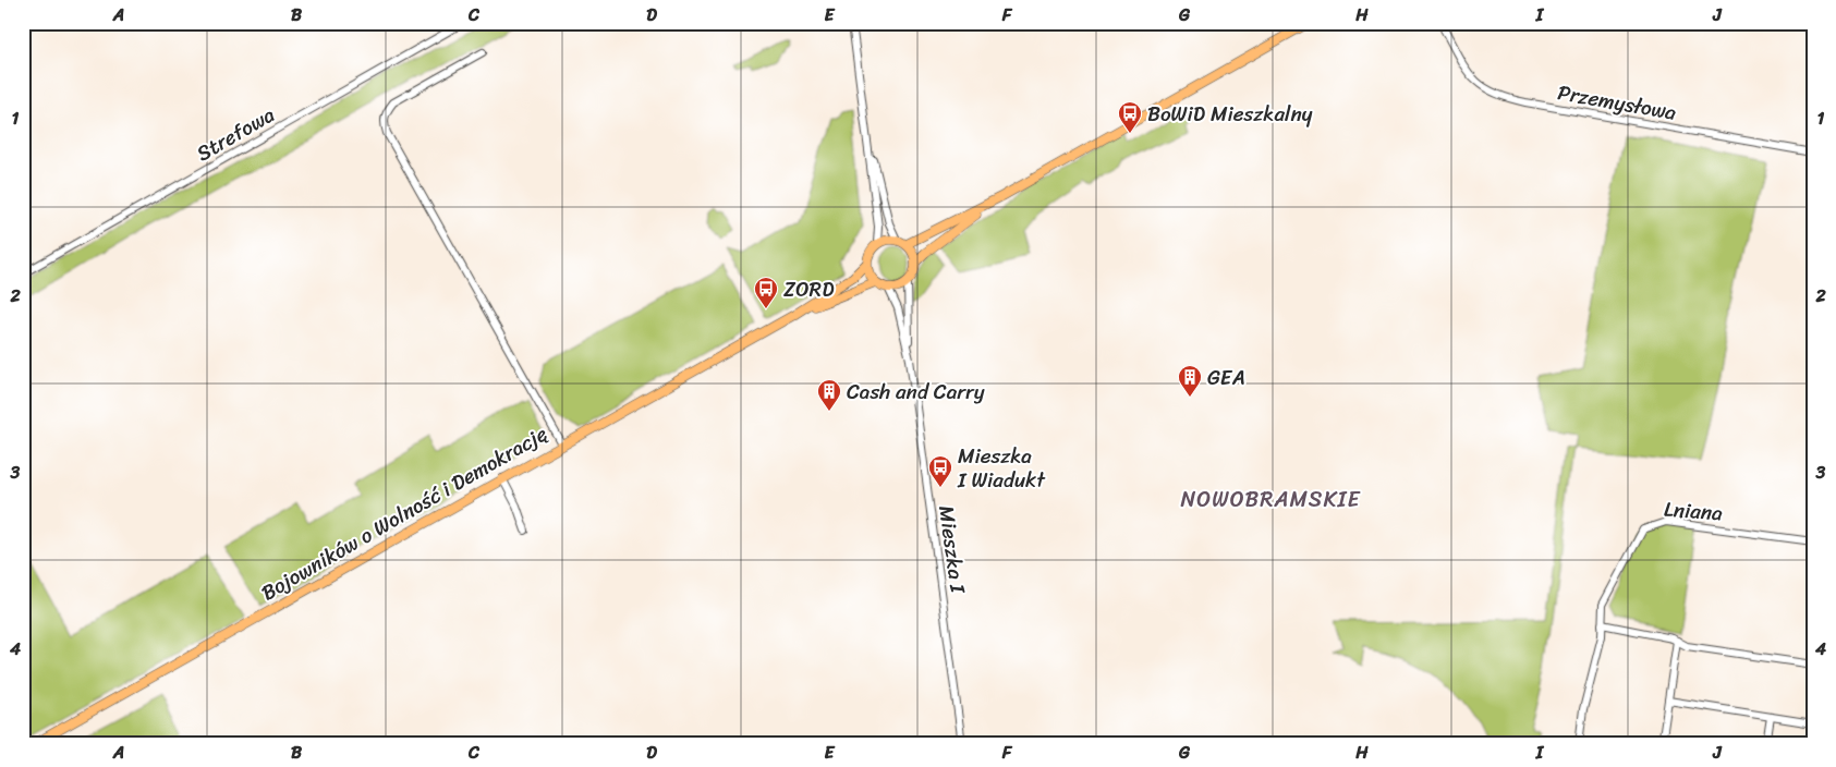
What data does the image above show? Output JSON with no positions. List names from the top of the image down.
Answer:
{
  "streets": {
    "main road": ["Bojowników o Wolność i Demokrację"],
    "street": [
      "Przemysłowa",
      "Strefowa",
      "Lniana",
      "Mieszka I"
    ]
  },
  "crossings": [
    ["Bojowników o Wolność i Demokrację", "Mieszka I"]
  ],
  "districts": ["NOWOBRAMSKIE"],
  "places": {
    "bus stop": ["BoWiD Mieszkalny", "ZORD", "Mieszka I Wiadukt"],
    "building": ["GEA", "Cash and Carry"]
  },
  "grid": {
    "columns": [
      "A",
      "B",
      "C",
      "D",
      "E",
      "F",
      "G",
      "H",
      "I",
      "J"
    ],
    "rows": [
      "1",
      "2",
      "3",
      "4"
    ]
  }
}
